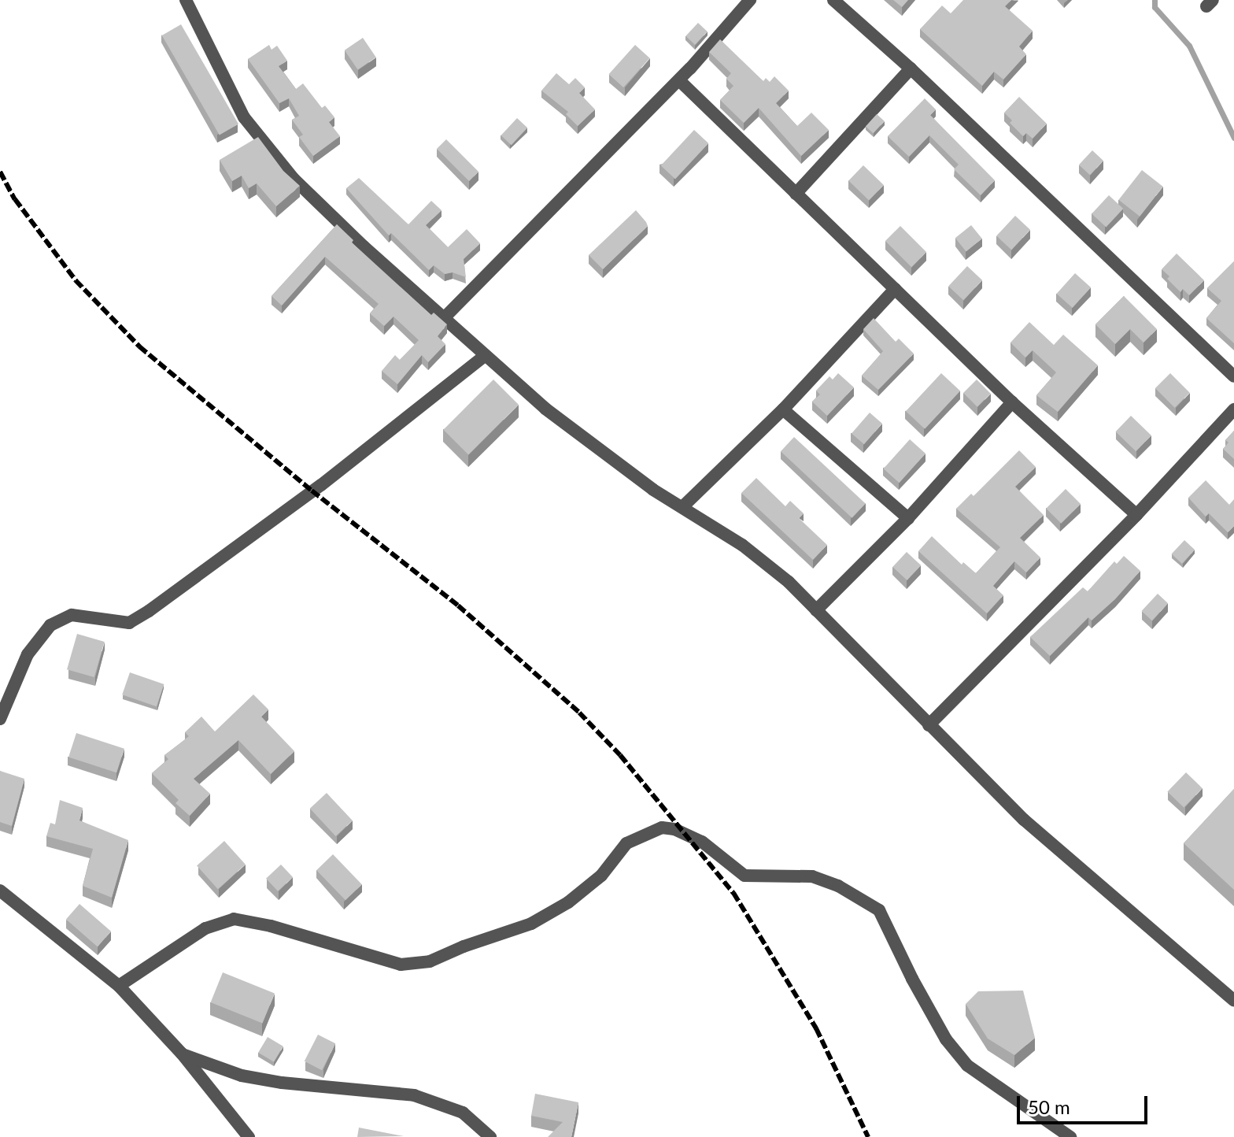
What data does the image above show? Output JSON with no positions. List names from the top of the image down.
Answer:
{
  "scale_bar": "50 m"
}
